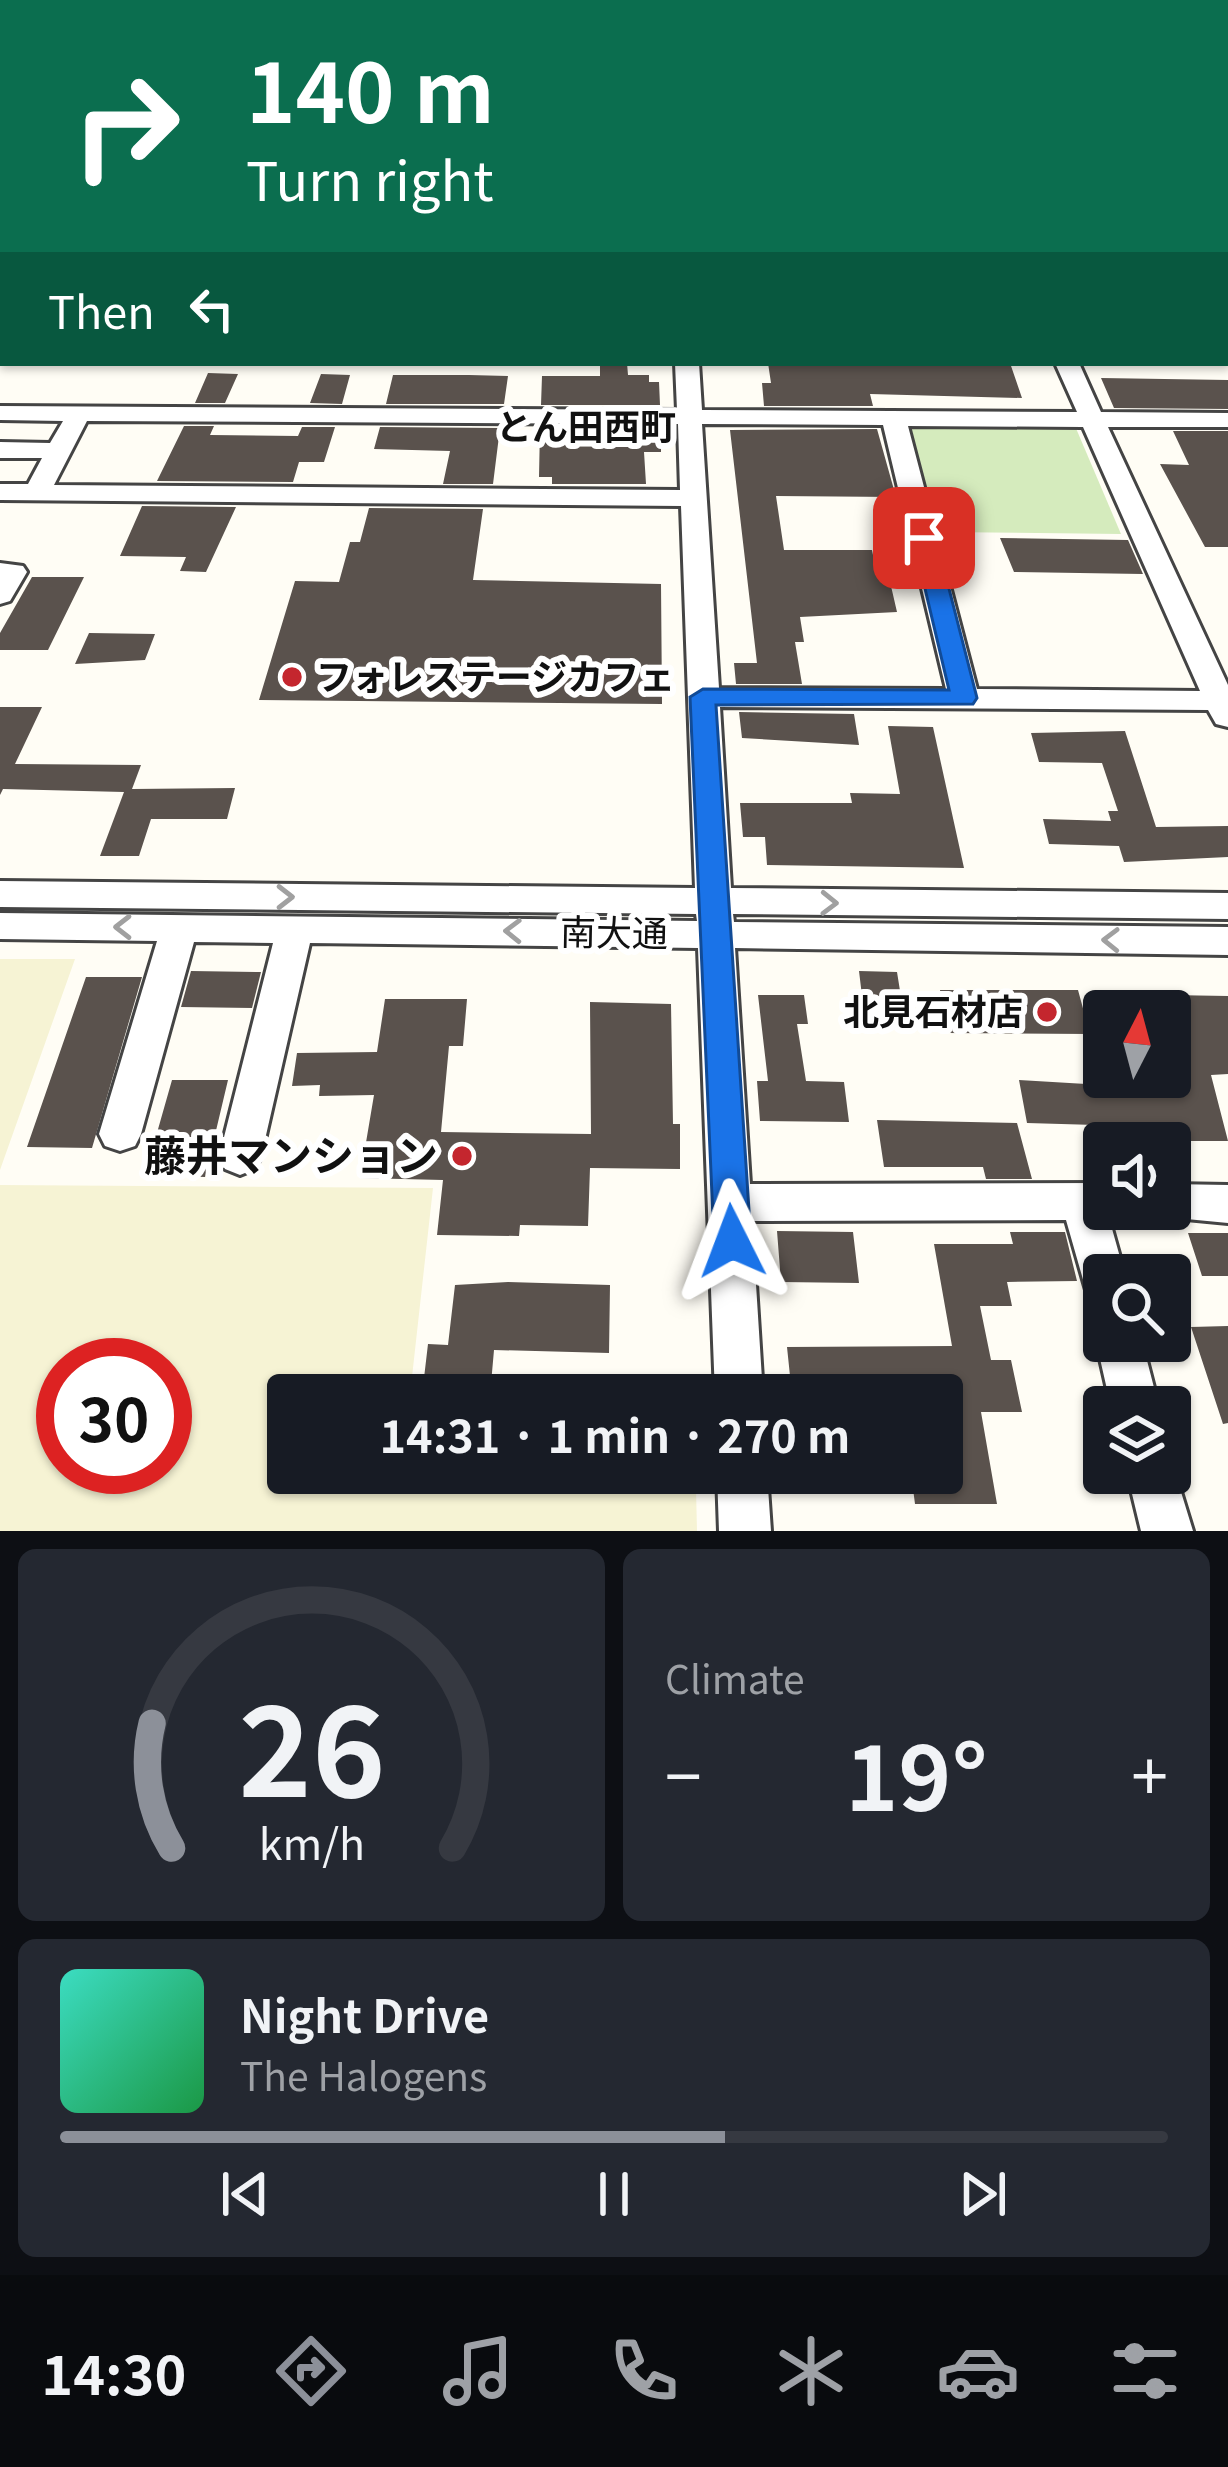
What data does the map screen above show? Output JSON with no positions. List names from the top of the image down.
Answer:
{
  "streets": {
    "street": ["南大通"]
  },
  "districts": ["とん田西町"],
  "places": ["フォレステージカフェ", "北見石材店", "藤井マンション"],
  "north": "top",
  "page": {
    "turn": ["140 m", "Turn right"],
    "then": "Then",
    "limit": "30",
    "trip": "14:31 · 1 min · 270 m",
    "tile": "Climate",
    "heat": ["−", "19°", "+"],
    "song": ["Night Drive", "The Halogens"],
    "tabs": "14:30",
    "gauge": ["26", "km/h"]
  }
}
